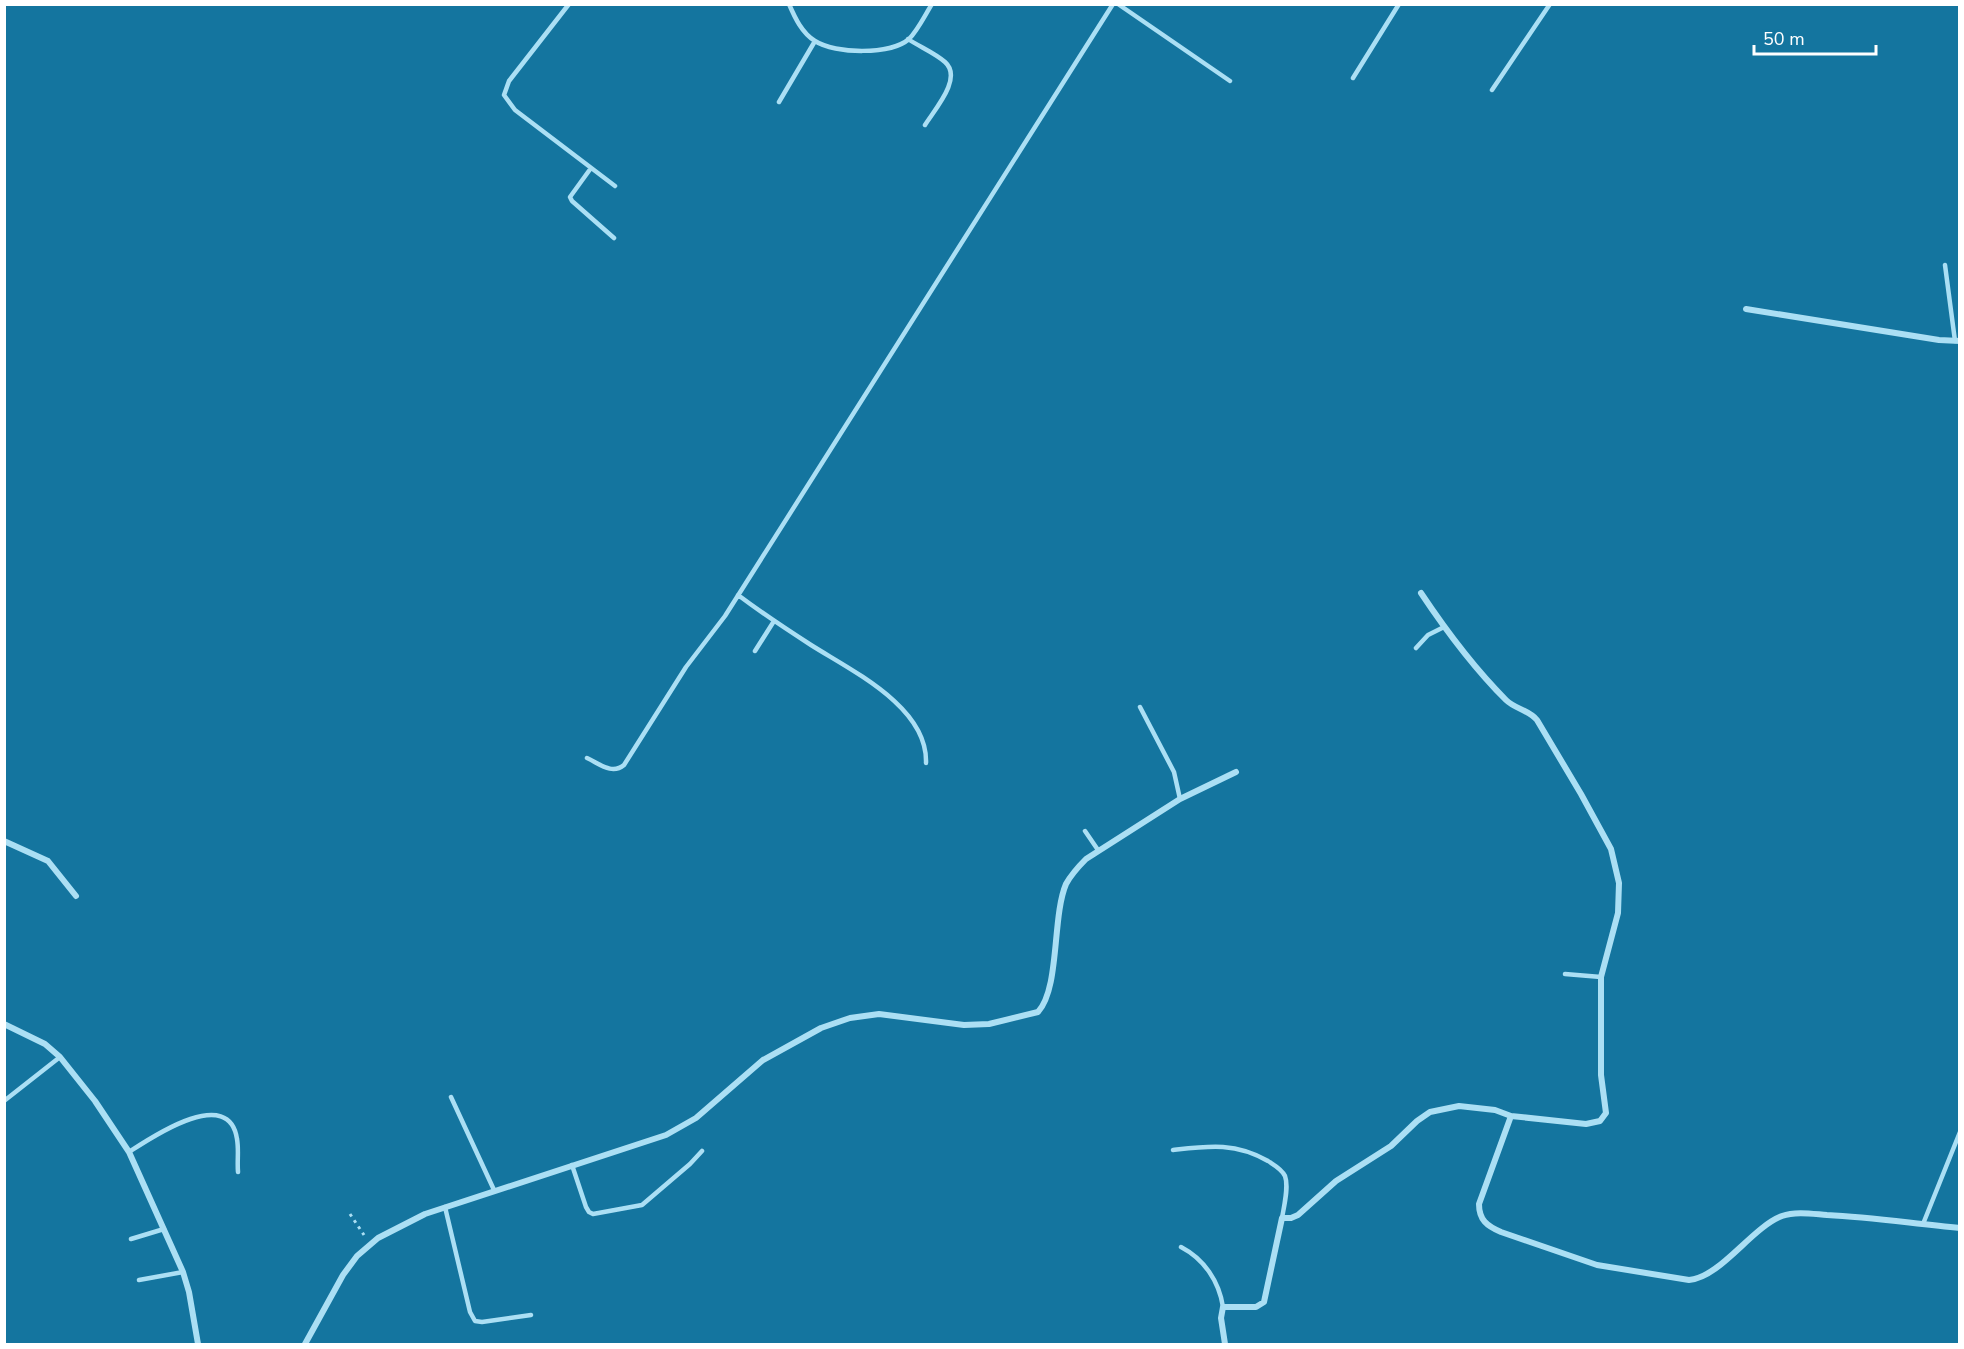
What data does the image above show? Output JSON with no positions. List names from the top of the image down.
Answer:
{
  "scale_bar": "50 m"
}
